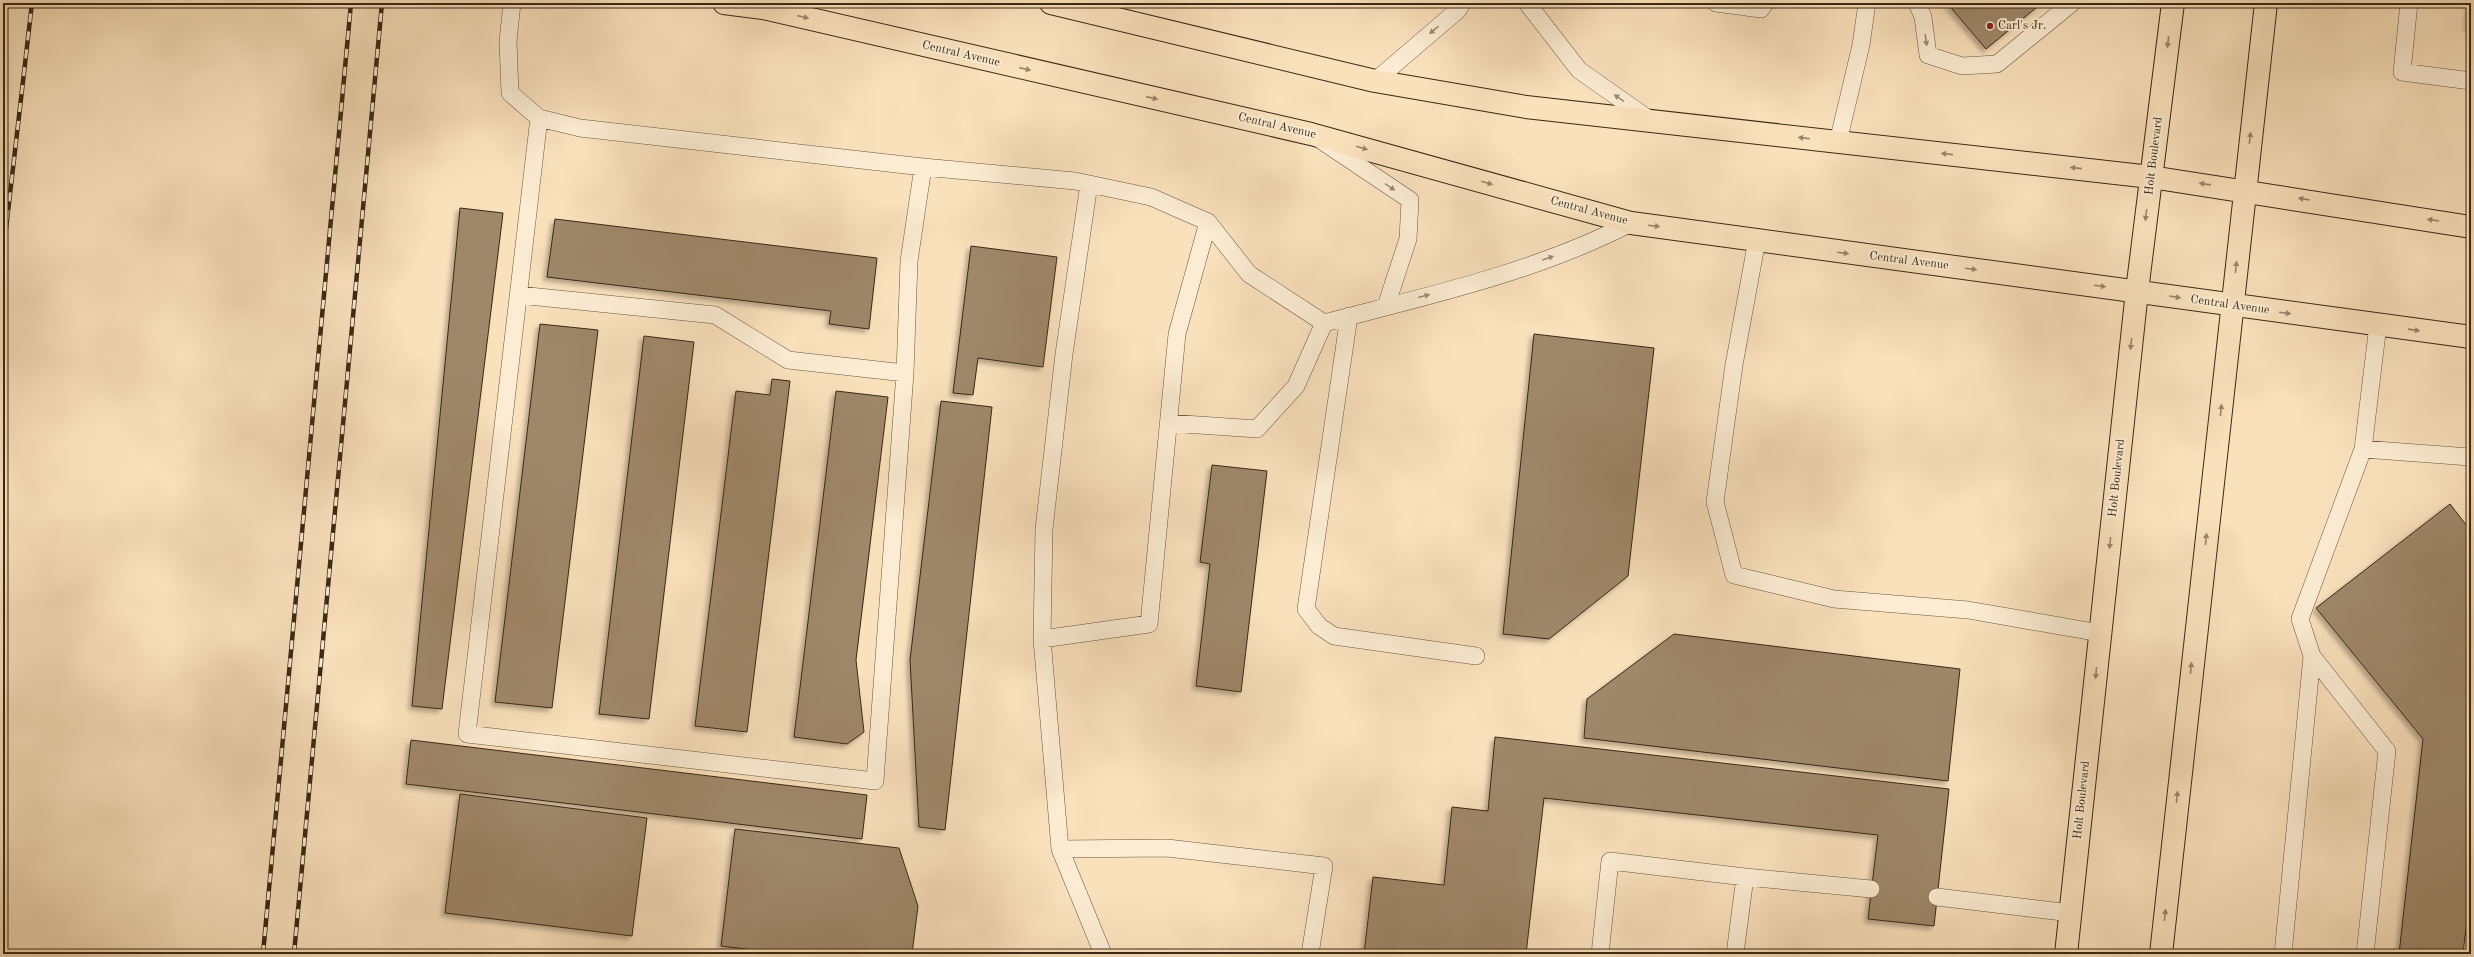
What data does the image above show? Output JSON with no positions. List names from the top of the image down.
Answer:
{
  "streets": {
    "main road": ["Central Avenue", "Holt Boulevard"]
  },
  "crossings": [
    ["Central Avenue", "Holt Boulevard"]
  ],
  "places": ["Carl's Jr."]
}
